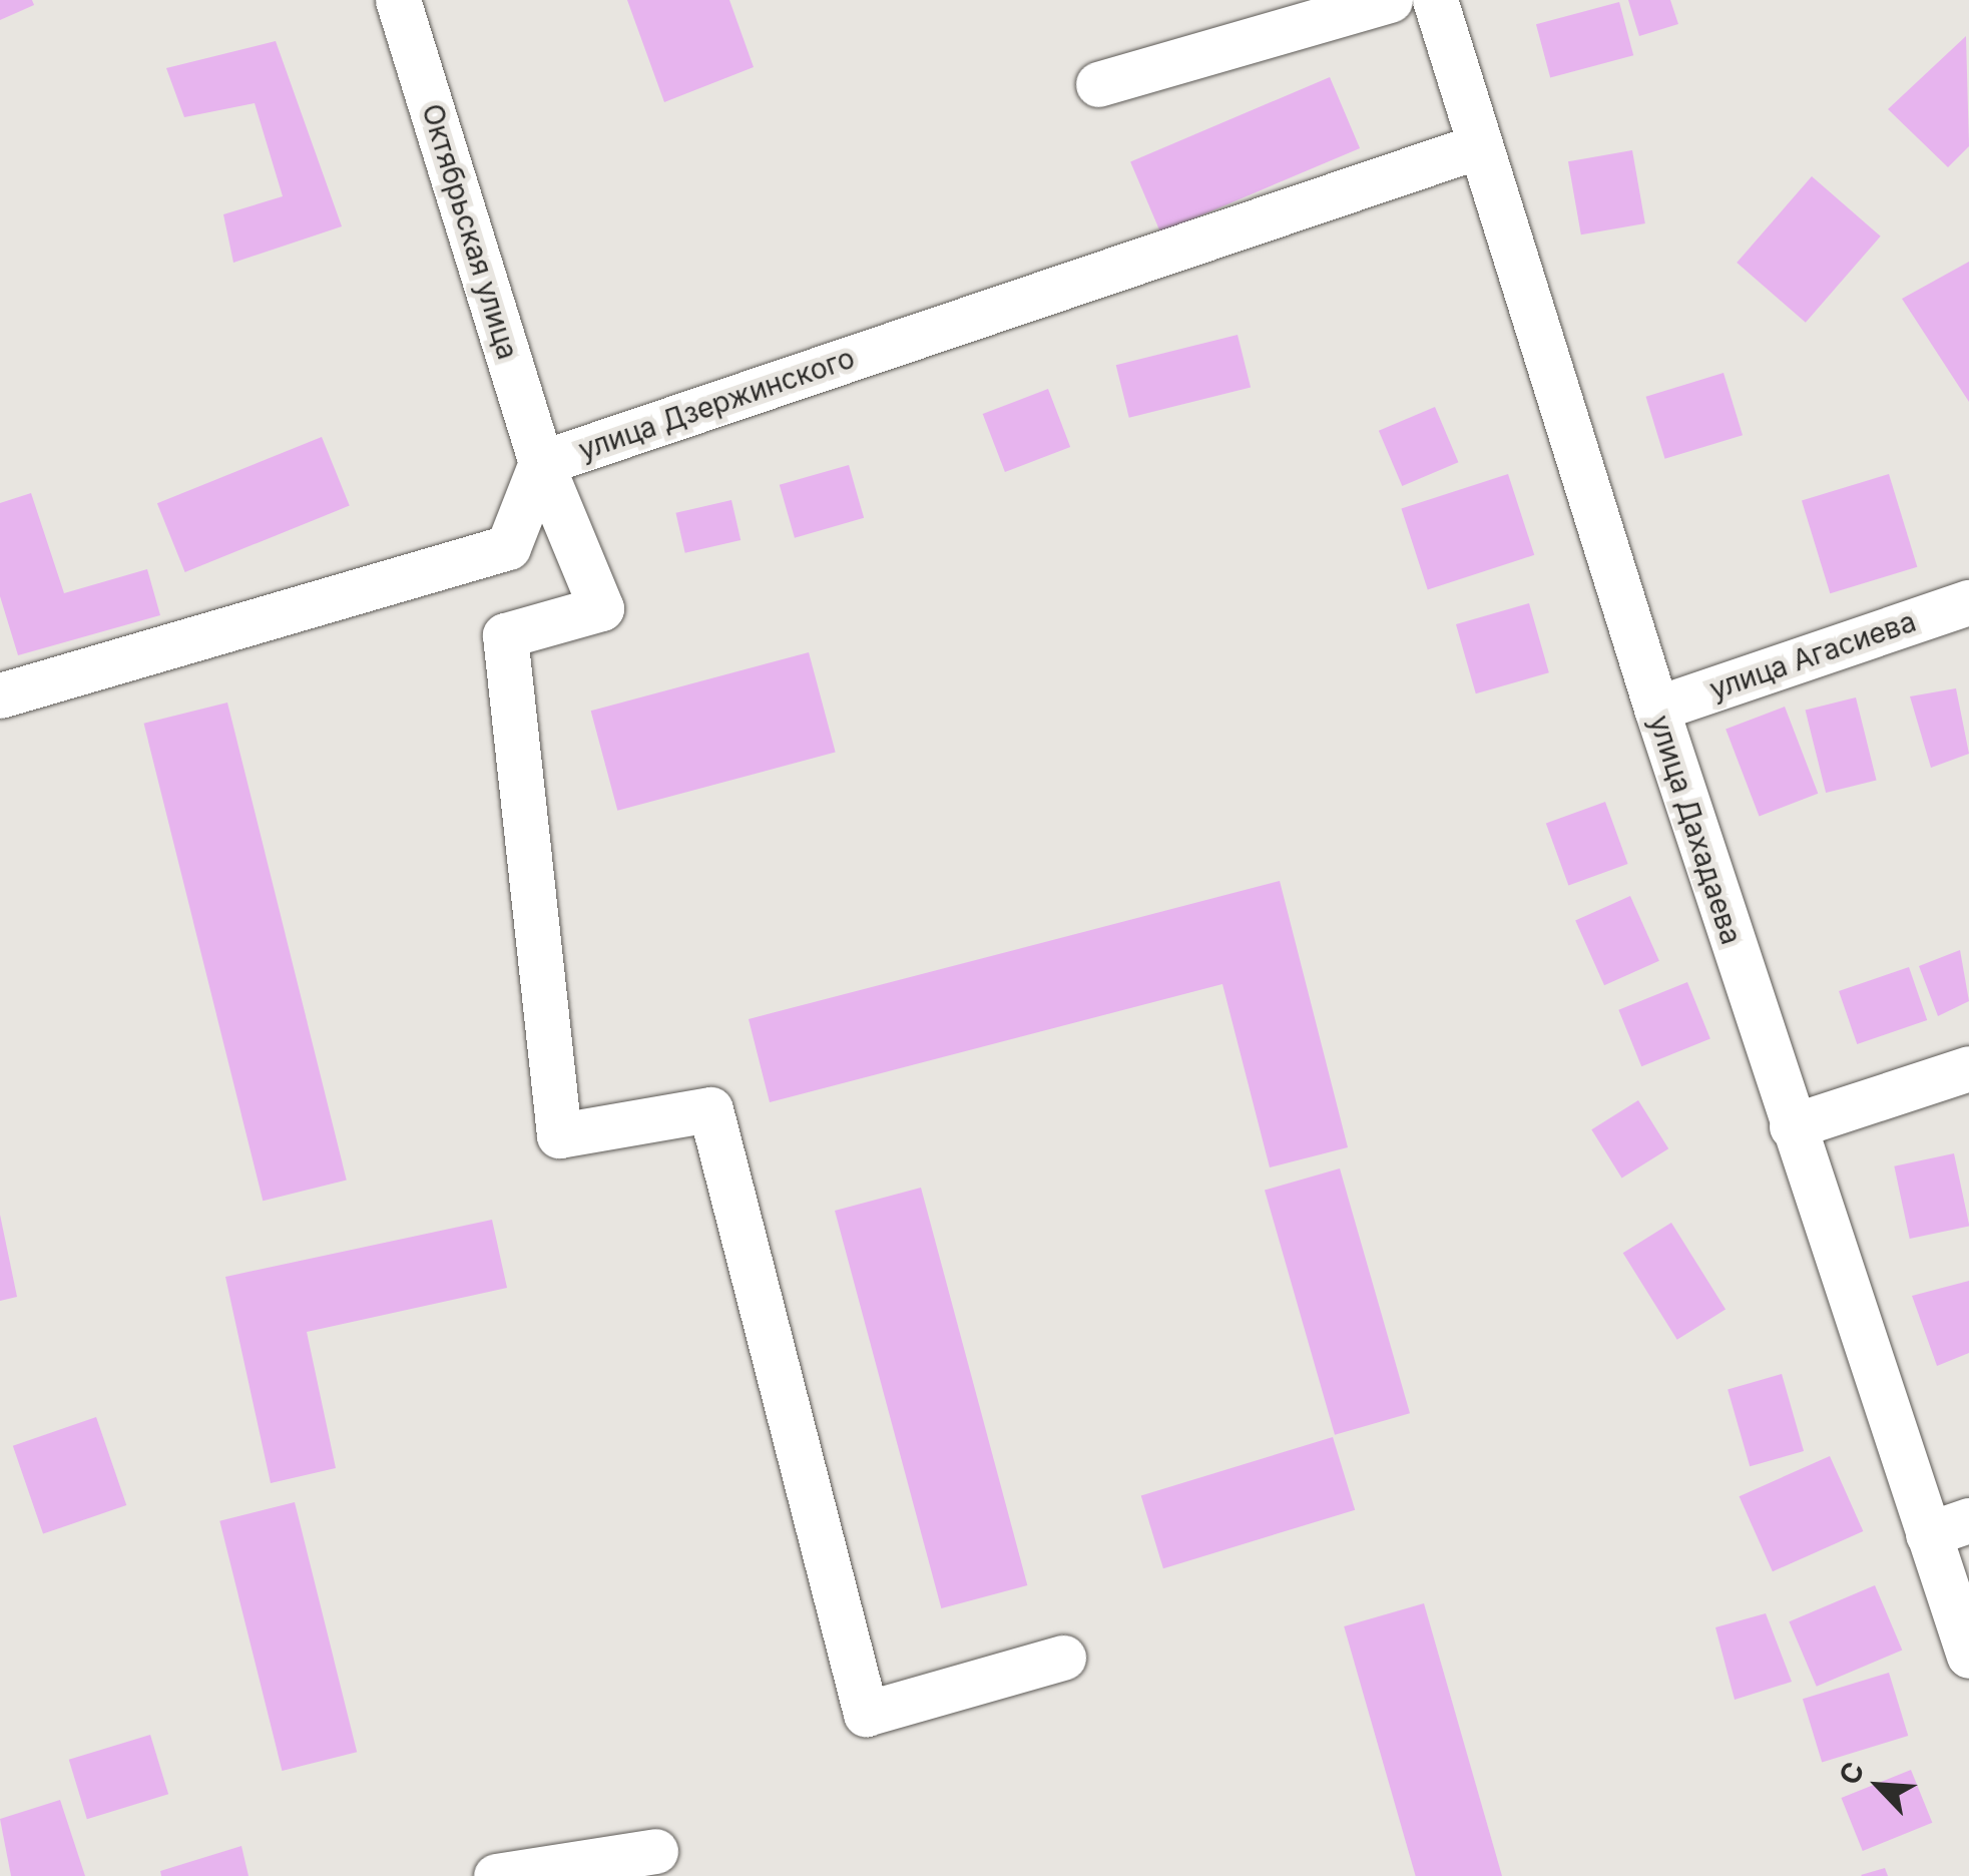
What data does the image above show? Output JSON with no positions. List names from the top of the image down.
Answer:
{
  "streets": {
    "street": [
      "Октябрьская улица",
      "улица Дзержинского",
      "улица Агасиева",
      "улица Дахадаева"
    ]
  },
  "crossings": [
    ["Октябрьская улица", "улица Дзержинского"],
    ["улица Дзержинского", "улица Дахадаева"],
    ["улица Агасиева", "улица Дахадаева"]
  ],
  "north": "top left"
}
